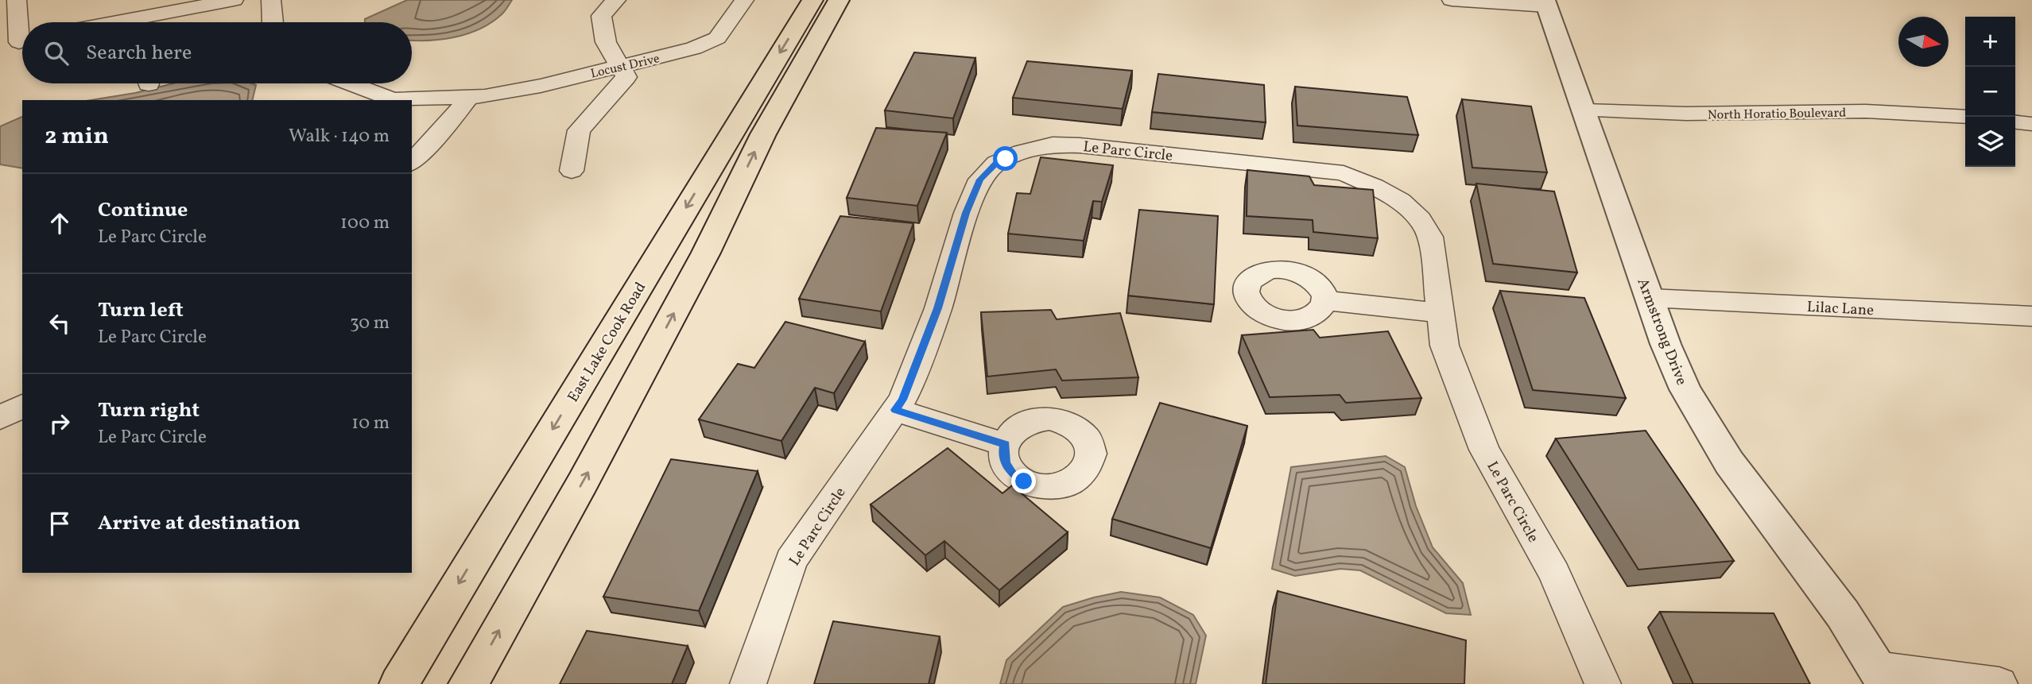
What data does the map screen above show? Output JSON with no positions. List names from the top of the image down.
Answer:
{
  "streets": {
    "main road": ["East Lake Cook Road"],
    "street": [
      "Locust Drive",
      "North Horatio Boulevard",
      "Le Parc Circle",
      "Lilac Lane",
      "Armstrong Drive"
    ]
  },
  "crossings": [
    ["North Horatio Boulevard", "Armstrong Drive"],
    ["Lilac Lane", "Armstrong Drive"]
  ],
  "north": "right",
  "page": {
    "map_buttons": ["+", "−"],
    "search": "Search here",
    "heading": ["2 min", "Walk · 140 m"],
    "list": [
      ["Continue", "Le Parc Circle", "100 m"],
      ["Turn left", "Le Parc Circle", "30 m"],
      ["Turn right", "Le Parc Circle", "10 m"],
      "Arrive at destination"
    ]
  }
}
